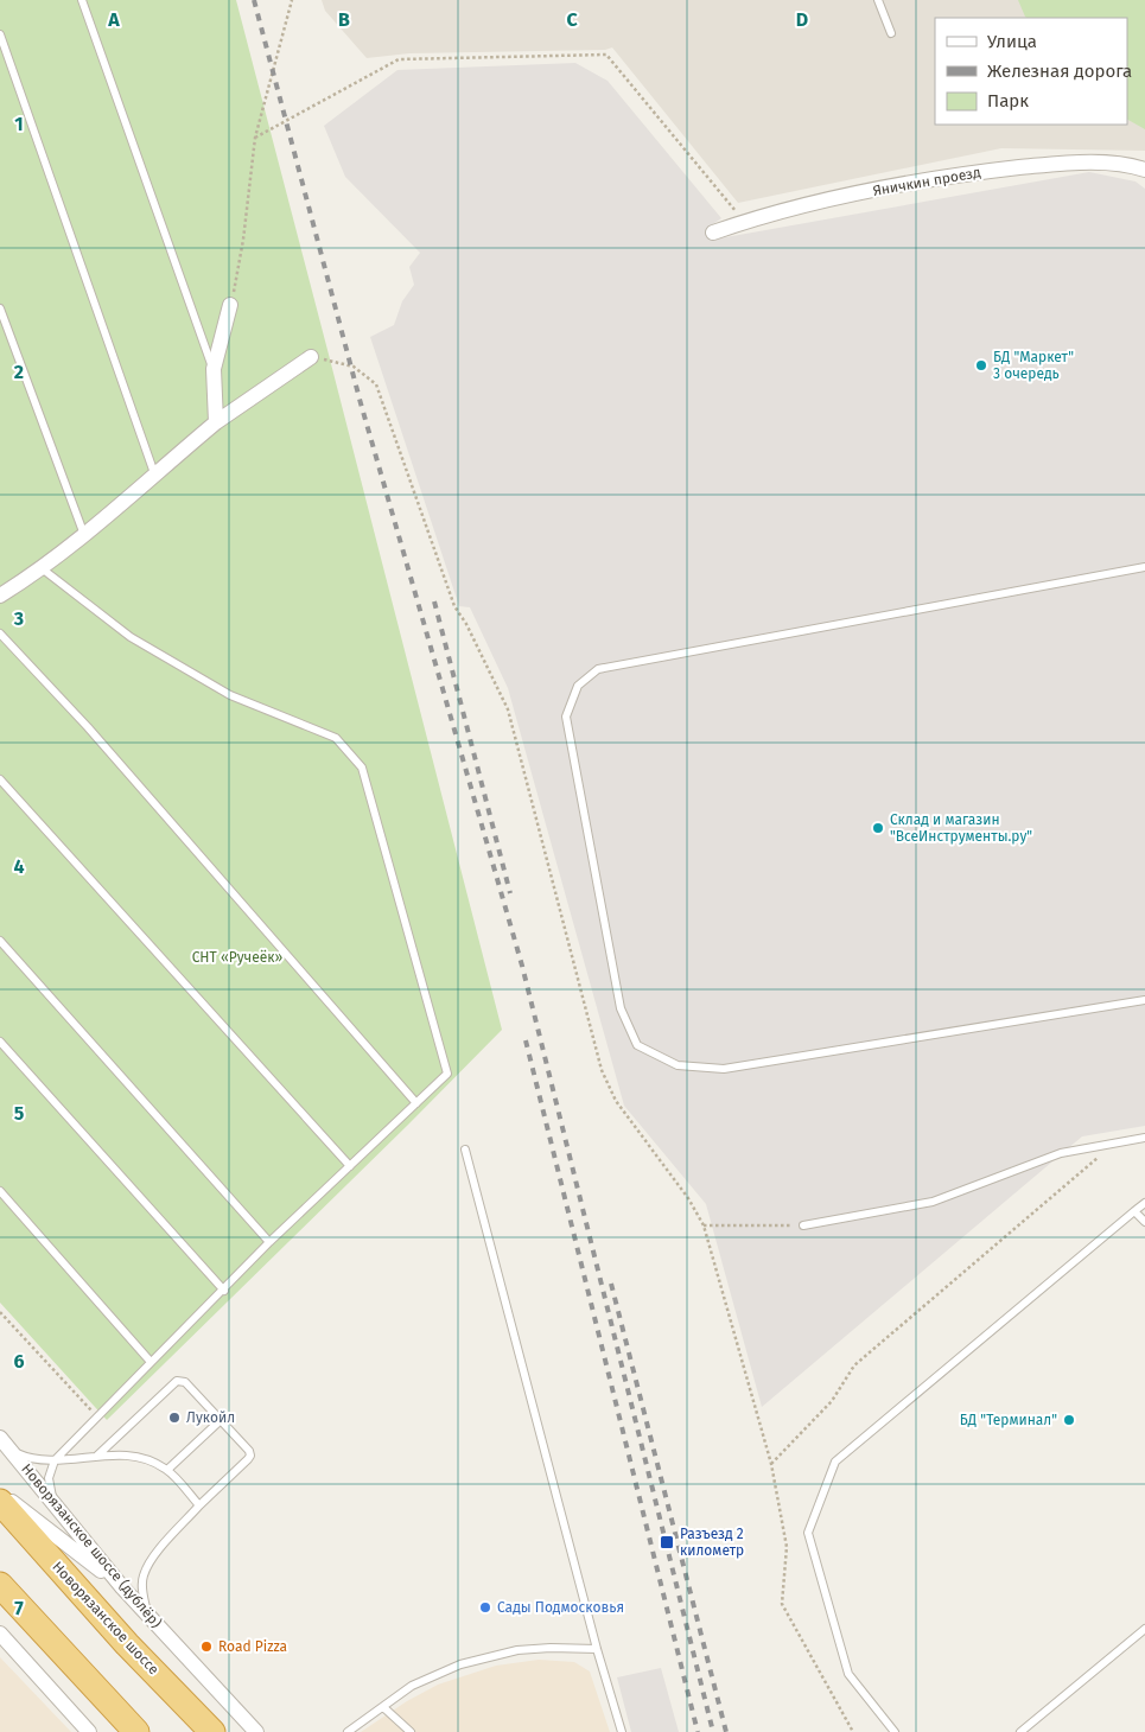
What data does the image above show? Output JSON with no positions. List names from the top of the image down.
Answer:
{
  "streets": {
    "highway": ["Новорязанское шоссе"],
    "street": ["Яничкин проезд", "Новорязанское шоссе (дублёр)"]
  },
  "parks": ["СНТ «Ручеёк»"],
  "places": {
    "other": [
      "БД \"Маркет\" 3 очередь",
      "Склад и магазин \"ВсеИнструменты.ру\"",
      "Лукойл",
      "БД \"Терминал\"",
      "Сады Подмосковья",
      "Road Pizza"
    ],
    "transit": ["Разъезд 2 километр"]
  },
  "legend": ["Улица", "Железная дорога", "Парк"],
  "grid": {
    "columns": [
      "A",
      "B",
      "C",
      "D"
    ],
    "rows": [
      "1",
      "2",
      "3",
      "4",
      "5",
      "6",
      "7"
    ]
  }
}
